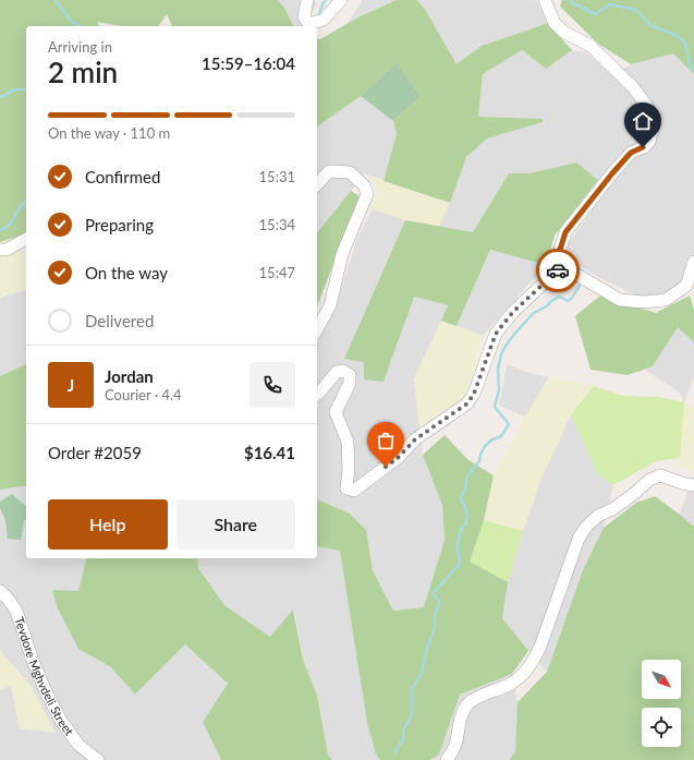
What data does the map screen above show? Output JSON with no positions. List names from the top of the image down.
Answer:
{
  "streets": {
    "street": ["Tevdore Mghvdeli Street"]
  },
  "north": "bottom right",
  "page": {
    "heading": ["2 min", "Arriving in", "15:59–16:04"],
    "panel": [
      "Jordan",
      "Courier · 4.4",
      "Order #2059",
      "$16.41"
    ],
    "bar": "On the way · 110 m",
    "list": [
      ["Confirmed", "15:31"],
      ["Preparing", "15:34"],
      ["On the way", "15:47"],
      "Delivered"
    ],
    "round": "J",
    "buttons": ["Help", "Share"]
  }
}
